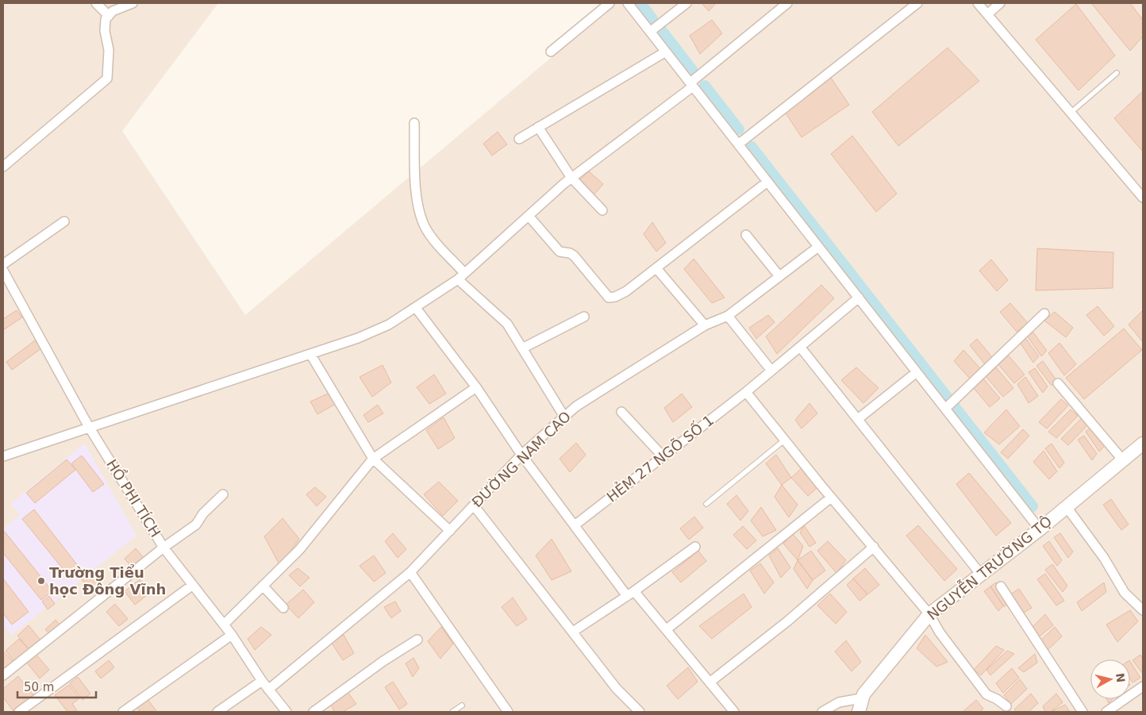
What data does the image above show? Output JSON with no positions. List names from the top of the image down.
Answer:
{
  "streets": {
    "main road": ["NGUYỄN TRƯỜNG TỘ"],
    "street": ["HẺM 27 NGÕ SỐ 1", "ĐƯỜNG NAM CAO", "HỒ PHI TÍCH"]
  },
  "crossings": [
    ["ĐƯỜNG NAM CAO", "HỒ PHI TÍCH"]
  ],
  "places": ["Trường Tiểu học Đông Vĩnh"],
  "scale_bar": "50 m",
  "north": "right"
}
